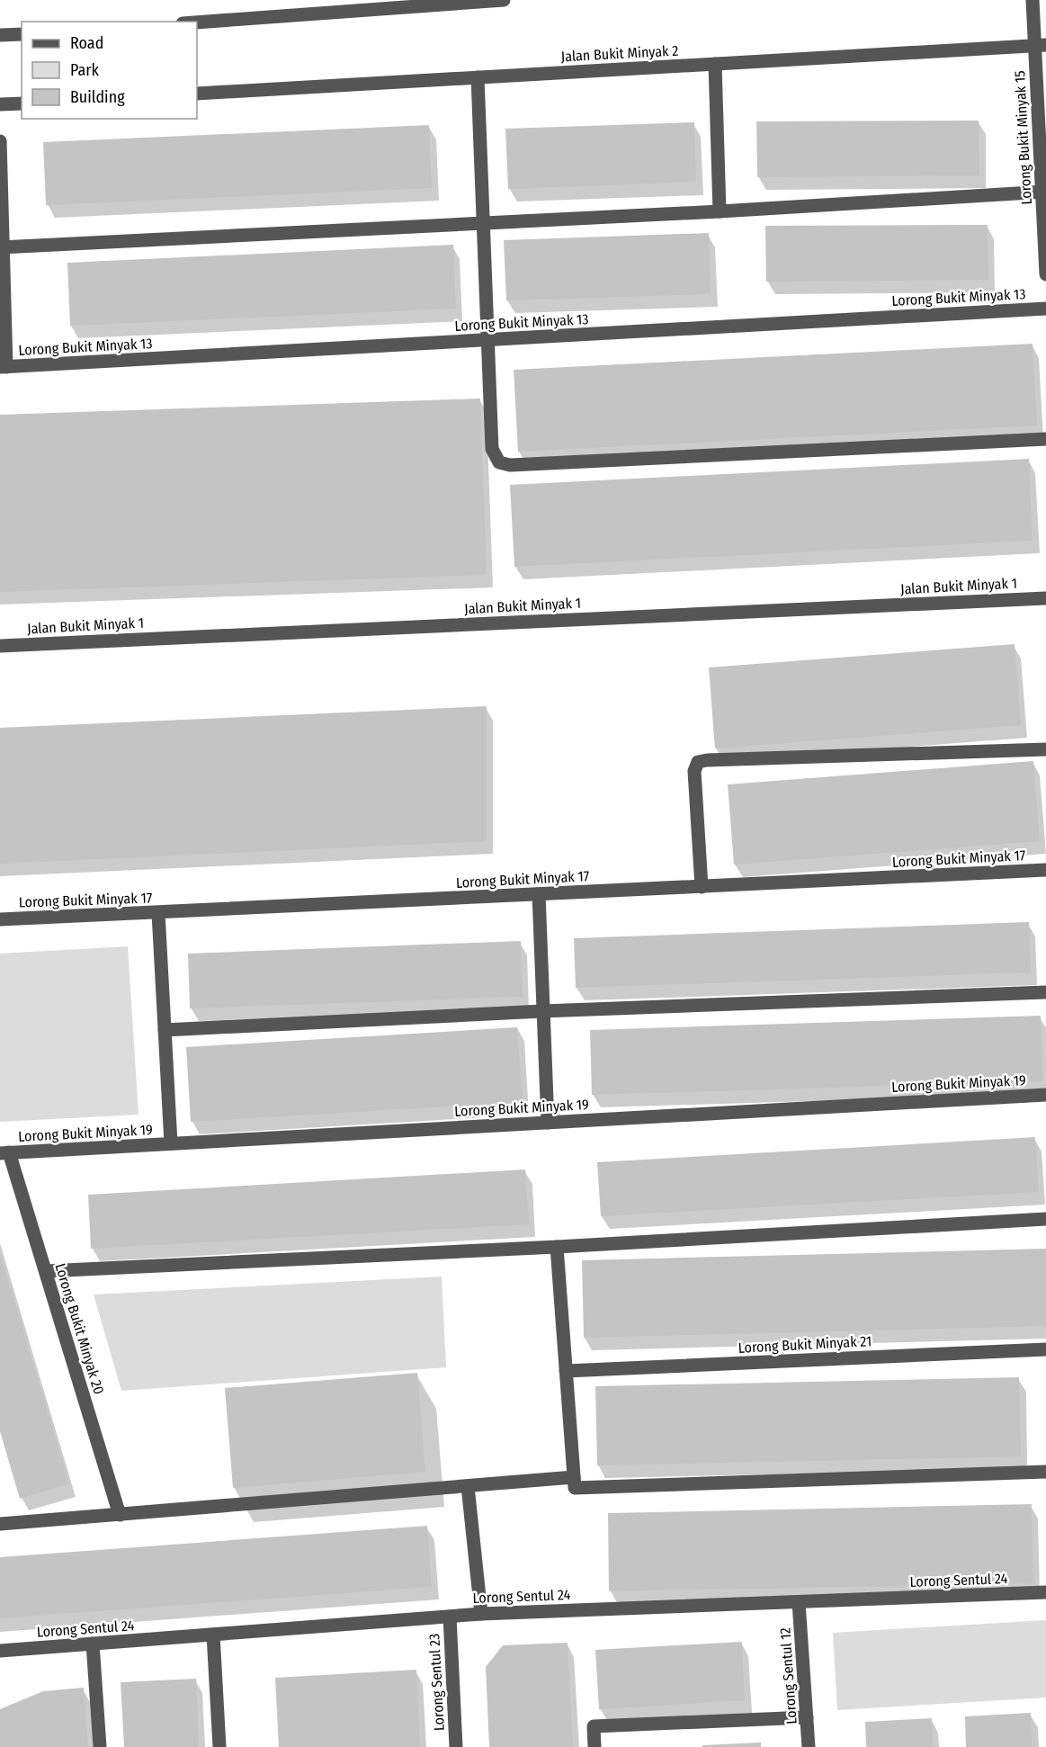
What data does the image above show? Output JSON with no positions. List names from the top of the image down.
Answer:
{
  "streets": {
    "street": [
      "Jalan Bukit Minyak 2",
      "Lorong Bukit Minyak 15",
      "Lorong Bukit Minyak 13",
      "Jalan Bukit Minyak 1",
      "Lorong Bukit Minyak 17",
      "Lorong Bukit Minyak 19",
      "Lorong Bukit Minyak 20",
      "Lorong Bukit Minyak 21",
      "Lorong Sentul 24",
      "Lorong Sentul 12",
      "Lorong Sentul 23"
    ]
  },
  "crossings": [
    ["Jalan Bukit Minyak 2", "Lorong Bukit Minyak 15"],
    ["Lorong Bukit Minyak 19", "Lorong Bukit Minyak 20"],
    ["Lorong Sentul 24", "Lorong Sentul 12"],
    ["Lorong Sentul 24", "Lorong Sentul 23"]
  ],
  "legend": ["Road", "Park", "Building"]
}
